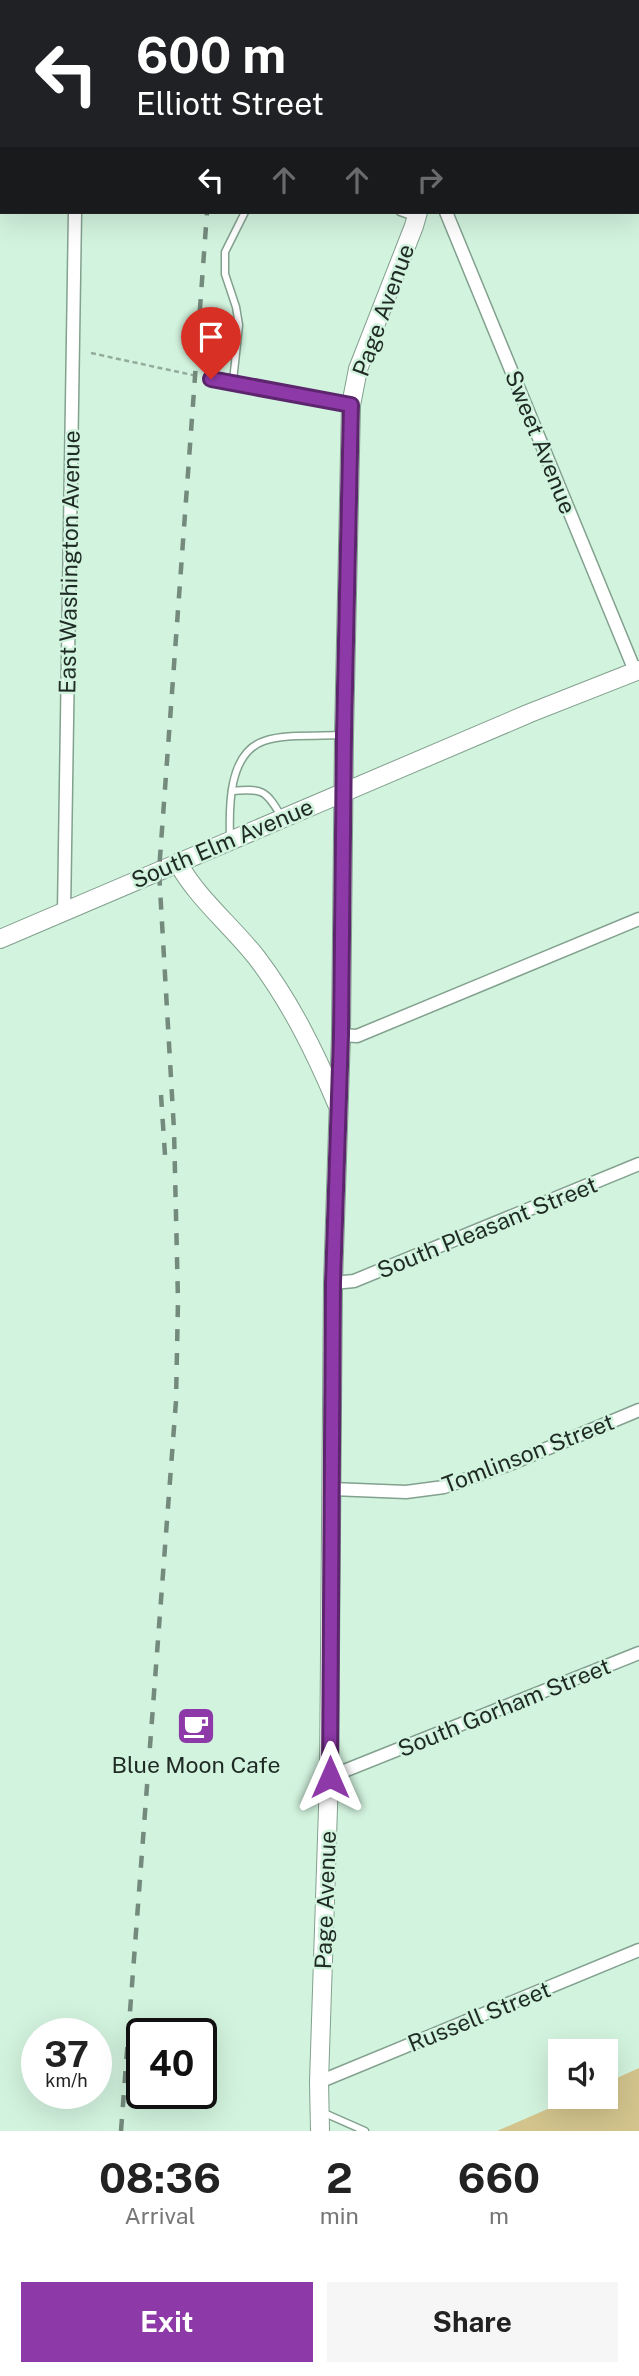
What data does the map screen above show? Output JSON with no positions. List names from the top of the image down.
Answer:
{
  "streets": {
    "street": [
      "Page Avenue",
      "Sweet Avenue",
      "East Washington Avenue",
      "South Elm Avenue",
      "South Pleasant Street",
      "Tomlinson Street",
      "South Gorham Street",
      "Russell Street"
    ]
  },
  "crossings": [
    ["Page Avenue", "South Elm Avenue"],
    ["Page Avenue", "South Pleasant Street"],
    ["Page Avenue", "Tomlinson Street"],
    ["Page Avenue", "South Gorham Street"],
    ["Page Avenue", "Russell Street"],
    ["Sweet Avenue", "South Elm Avenue"],
    ["East Washington Avenue", "South Elm Avenue"]
  ],
  "places": {
    "cafe": ["Blue Moon Cafe"]
  },
  "page": {
    "turn": ["600 m", "Elliott Street"],
    "speed": "37 km/h",
    "limit": "40",
    "eta": [
      "08:36",
      "Arrival",
      "2",
      "min",
      "660",
      "m"
    ],
    "buttons": ["Exit", "Share"]
  }
}
